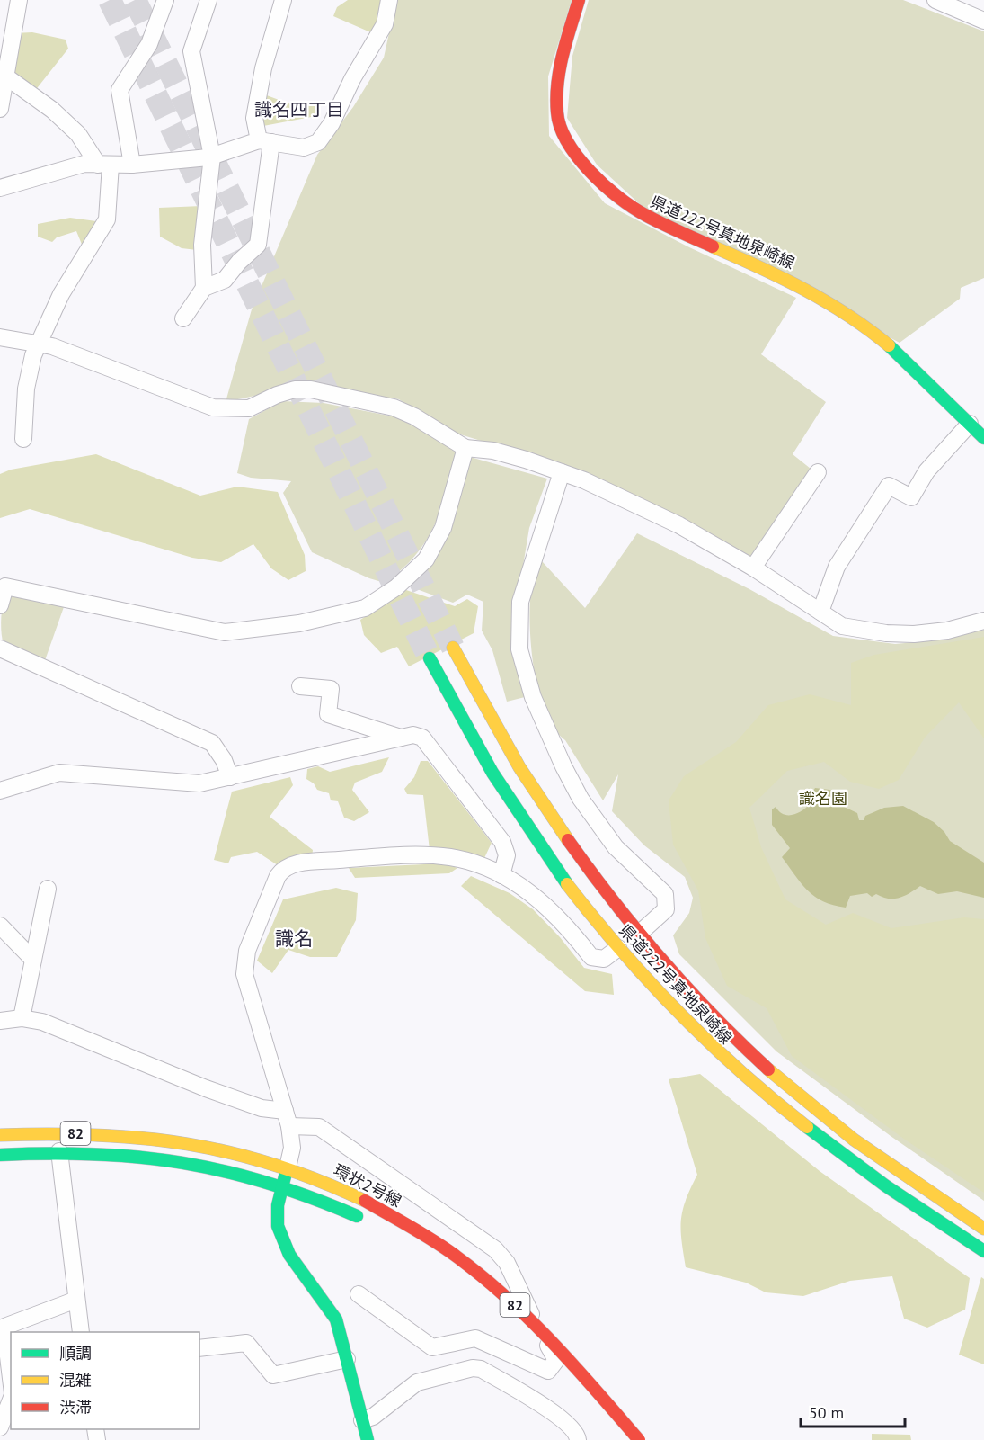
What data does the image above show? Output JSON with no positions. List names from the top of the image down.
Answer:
{
  "streets": {
    "main road": ["県道222号真地泉崎線", "82", "環状2号線"]
  },
  "districts": ["識名四丁目", "識名"],
  "parks": ["識名園"],
  "legend": ["順調", "混雑", "渋滞"],
  "scale_bar": "50 m"
}
